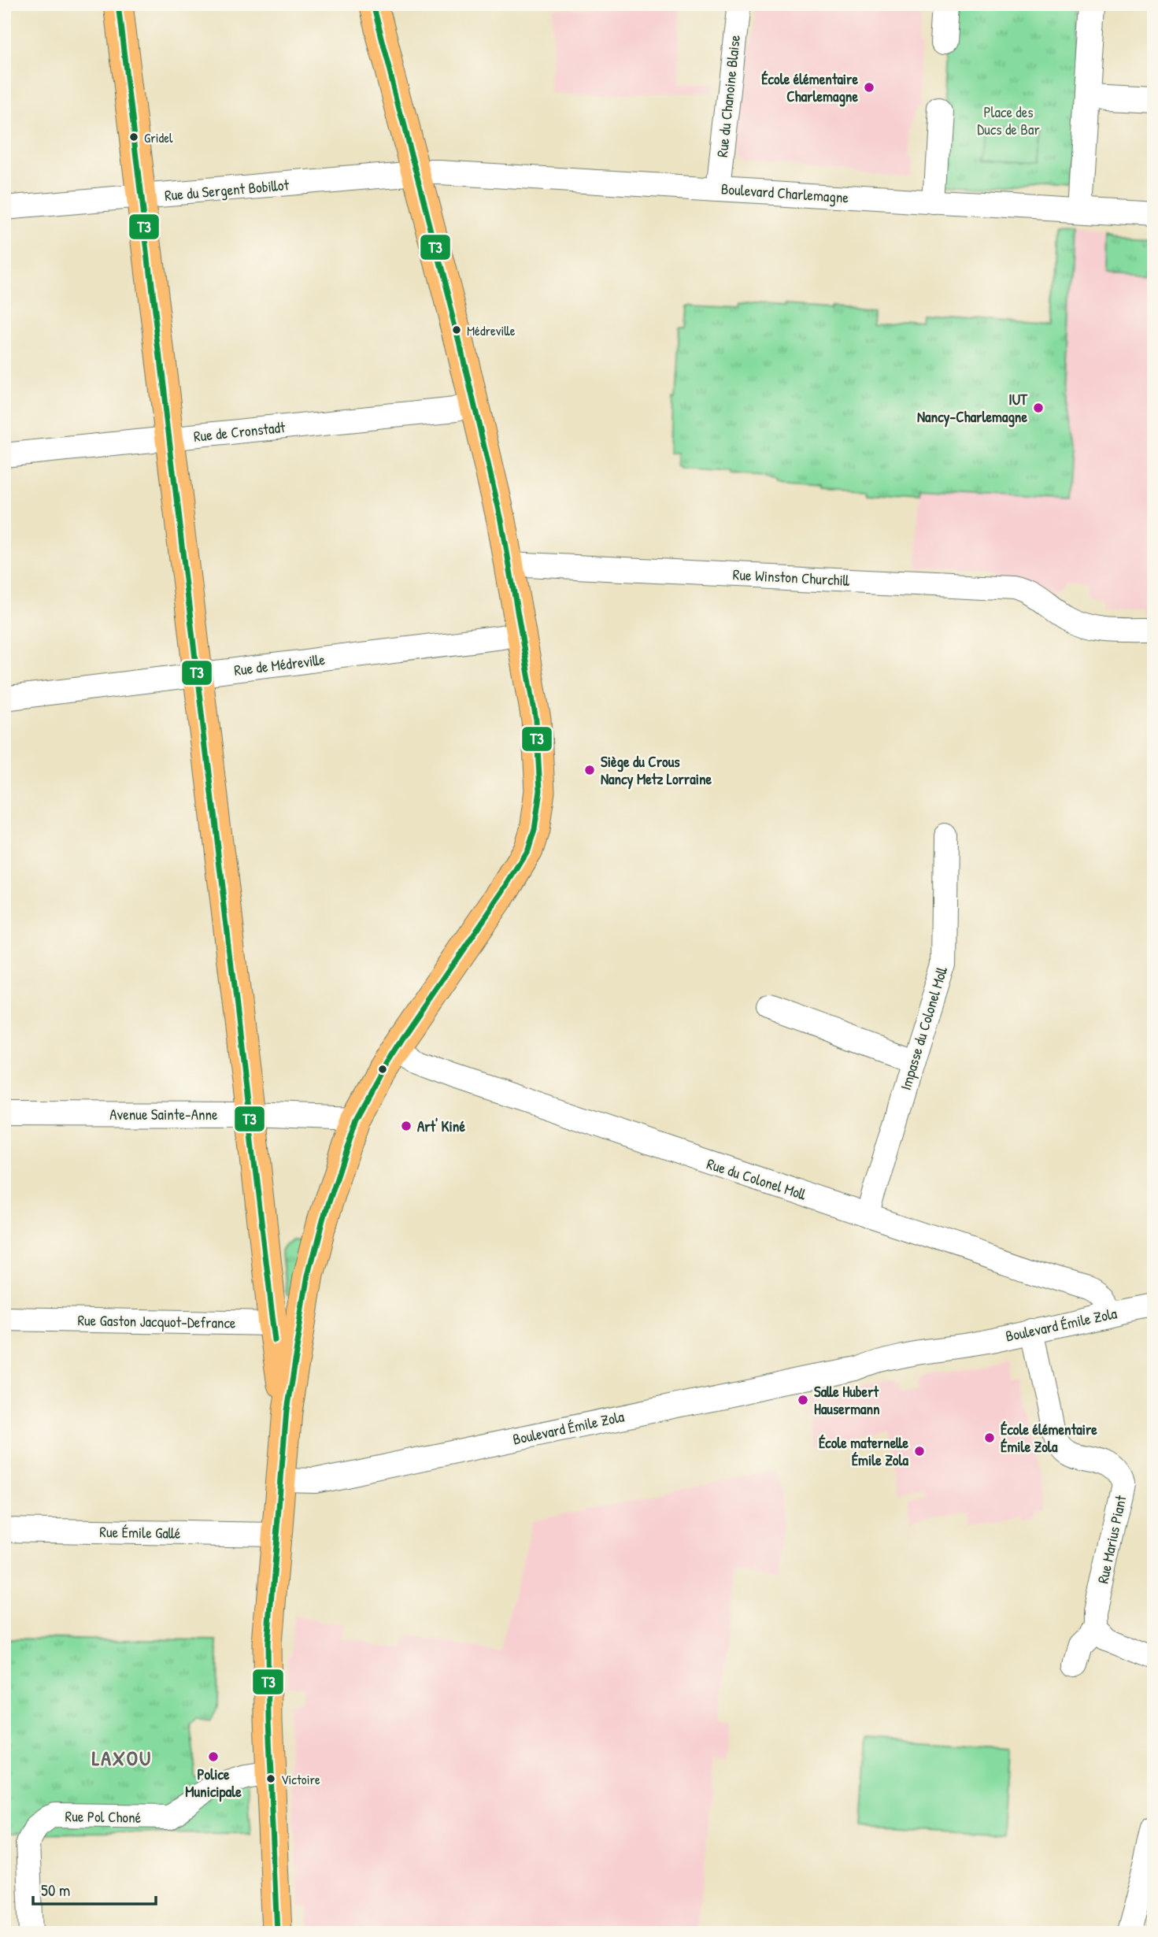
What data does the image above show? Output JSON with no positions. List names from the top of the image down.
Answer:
{
  "streets": {
    "street": [
      "Rue du Chanoine Blaise",
      "Rue du Sergent Bobillot",
      "Boulevard Charlemagne",
      "Rue de Cronstadt",
      "Rue Winston Churchill",
      "Rue de Médreville",
      "Impasse du Colonel Moll",
      "Avenue Sainte-Anne",
      "Rue du Colonel Moll",
      "Rue Gaston Jacquot-Defrance",
      "Boulevard Émile Zola",
      "Rue Émile Gallé",
      "Rue Marius Piant",
      "Rue Pol Choné"
    ]
  },
  "crossings": [
    ["Rue du Chanoine Blaise", "Boulevard Charlemagne"],
    ["Rue du Sergent Bobillot", "Boulevard Charlemagne"],
    ["Impasse du Colonel Moll", "Rue du Colonel Moll"],
    ["Rue du Colonel Moll", "Boulevard Émile Zola"],
    ["Boulevard Émile Zola", "Rue Marius Piant"]
  ],
  "districts": ["LAXOU"],
  "parks": ["Place des Ducs de Bar"],
  "places": [
    "École élémentaire Charlemagne",
    "Gridel",
    "Médreville",
    "IUT Nancy-Charlemagne",
    "Siège du Crous Nancy Metz Lorraine",
    "Art' Kiné",
    "Salle Hubert Hausermann",
    "École élémentaire Émile Zola",
    "École maternelle Émile Zola",
    "Police Municipale",
    "Victoire"
  ],
  "lines": ["transit line T3"],
  "scale_bar": "50 m"
}
